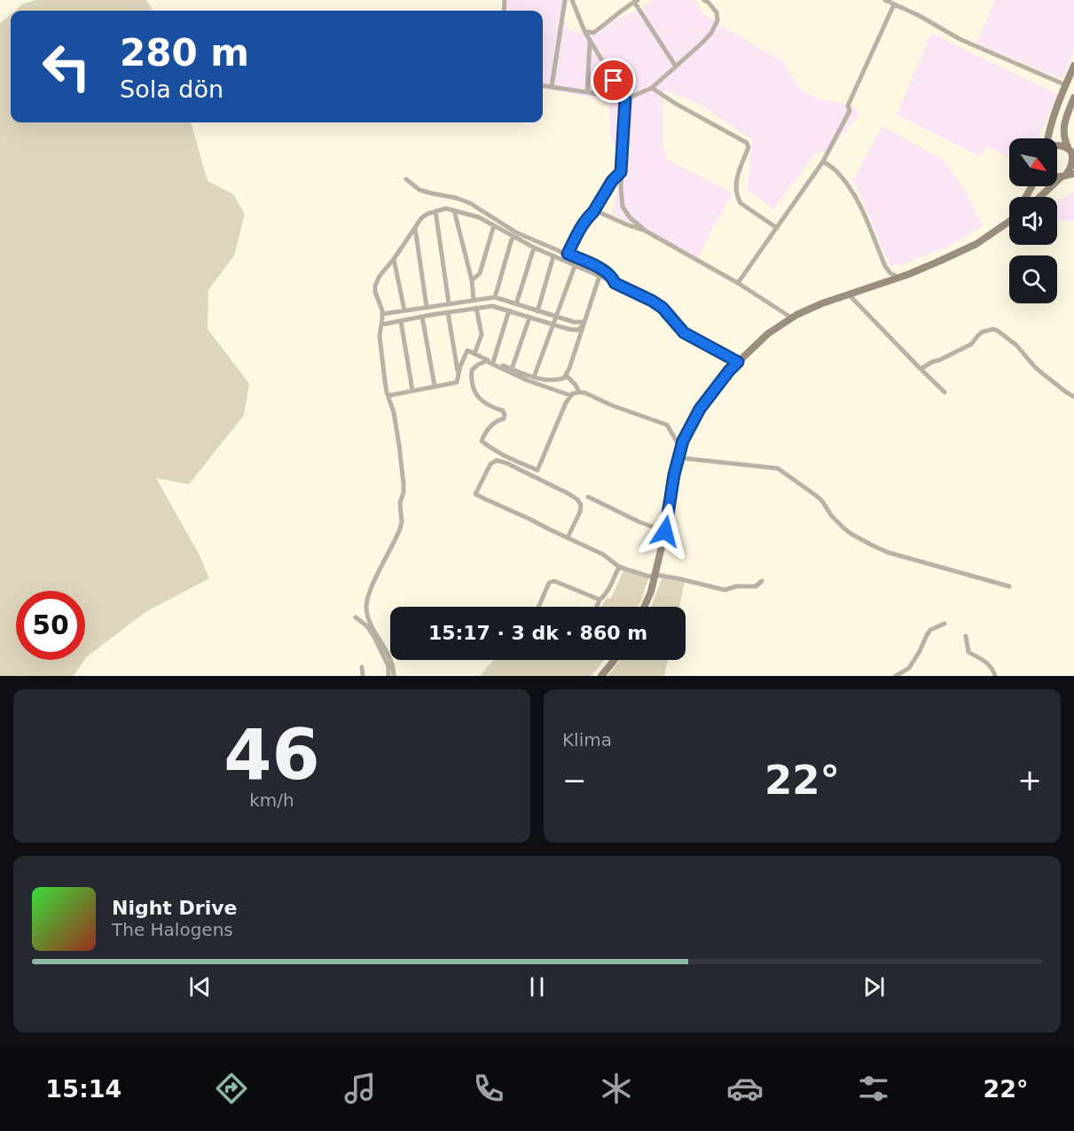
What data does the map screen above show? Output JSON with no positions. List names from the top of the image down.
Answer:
{
  "north": "bottom right",
  "page": {
    "turn": ["280 m", "Sola dön"],
    "limit": "50",
    "trip": "15:17 · 3 dk · 860 m",
    "tile": [
      ["46", "km/h"],
      "Klima"
    ],
    "heat": ["−", "22°", "+"],
    "song": ["Night Drive", "The Halogens"],
    "tabs": ["15:14", "22°"]
  }
}
